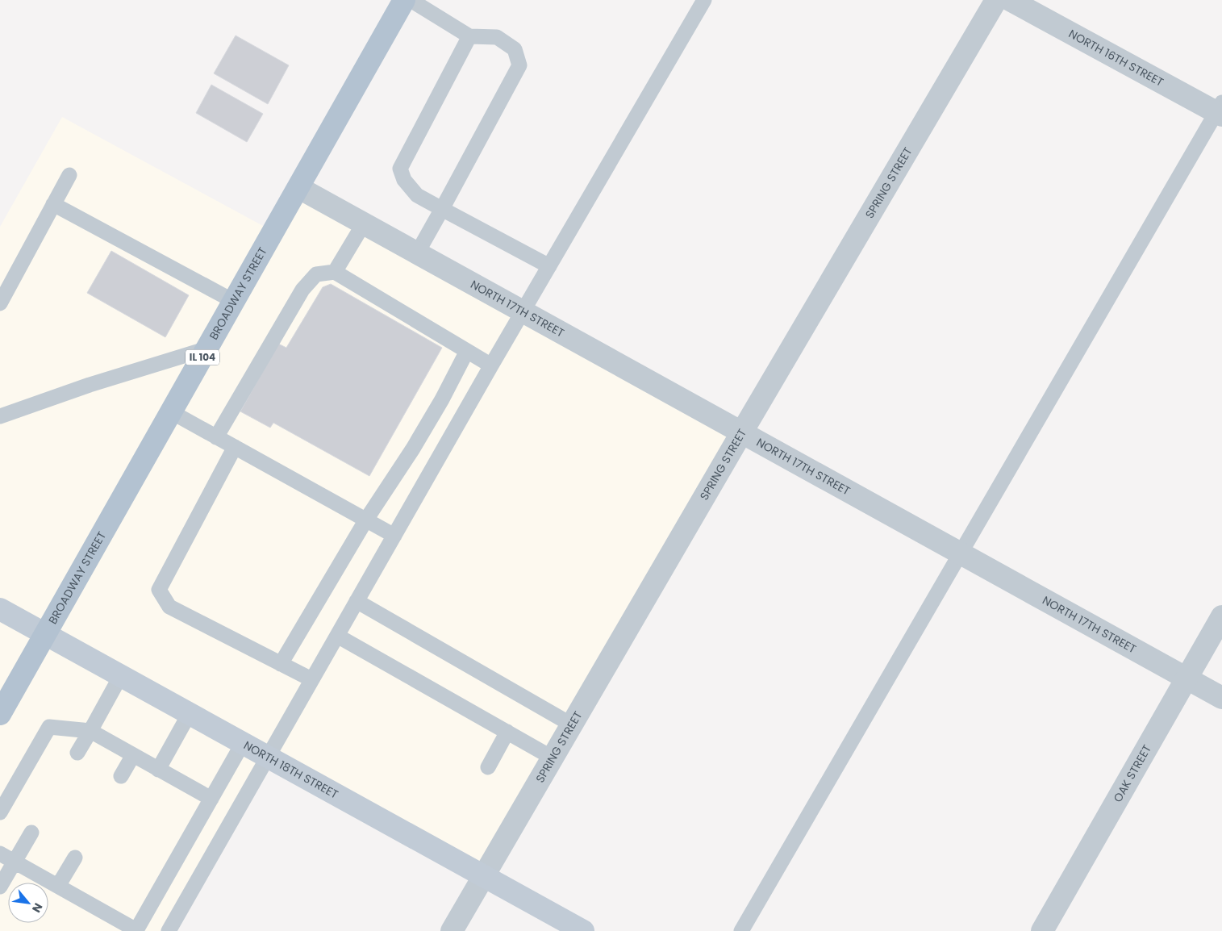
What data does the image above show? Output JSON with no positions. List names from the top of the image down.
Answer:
{
  "streets": {
    "main road": ["BROADWAY STREET", "IL 104"],
    "street": [
      "NORTH 16TH STREET",
      "SPRING STREET",
      "NORTH 17TH STREET",
      "NORTH 18TH STREET",
      "OAK STREET"
    ]
  },
  "crossings": [
    ["SPRING STREET", "NORTH 17TH STREET"],
    ["SPRING STREET", "NORTH 18TH STREET"],
    ["BROADWAY STREET", "NORTH 17TH STREET"],
    ["BROADWAY STREET", "NORTH 18TH STREET"],
    ["NORTH 17TH STREET", "OAK STREET"]
  ],
  "north": "bottom right"
}
